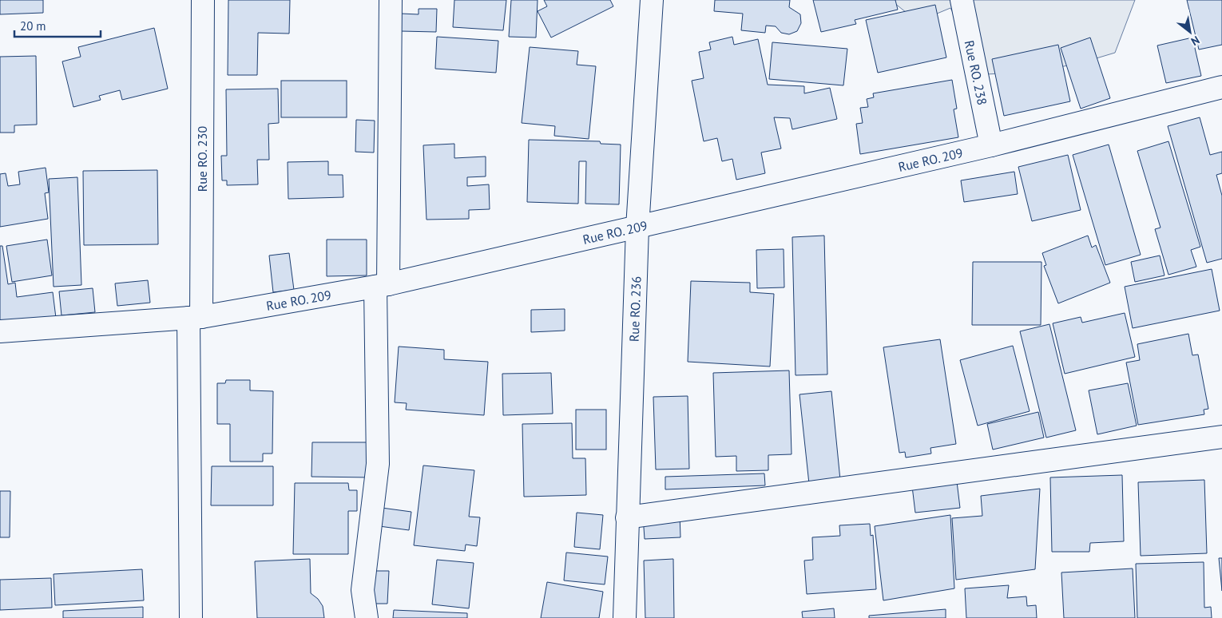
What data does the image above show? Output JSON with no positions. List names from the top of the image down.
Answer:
{
  "streets": {
    "street": [
      "Rue RO. 238",
      "Rue RO. 230",
      "Rue RO. 209",
      "Rue RO. 236"
    ]
  },
  "crossings": [
    ["Rue RO. 238", "Rue RO. 209"],
    ["Rue RO. 230", "Rue RO. 209"],
    ["Rue RO. 209", "Rue RO. 236"]
  ],
  "scale_bar": "20 m",
  "north": "bottom right"
}
